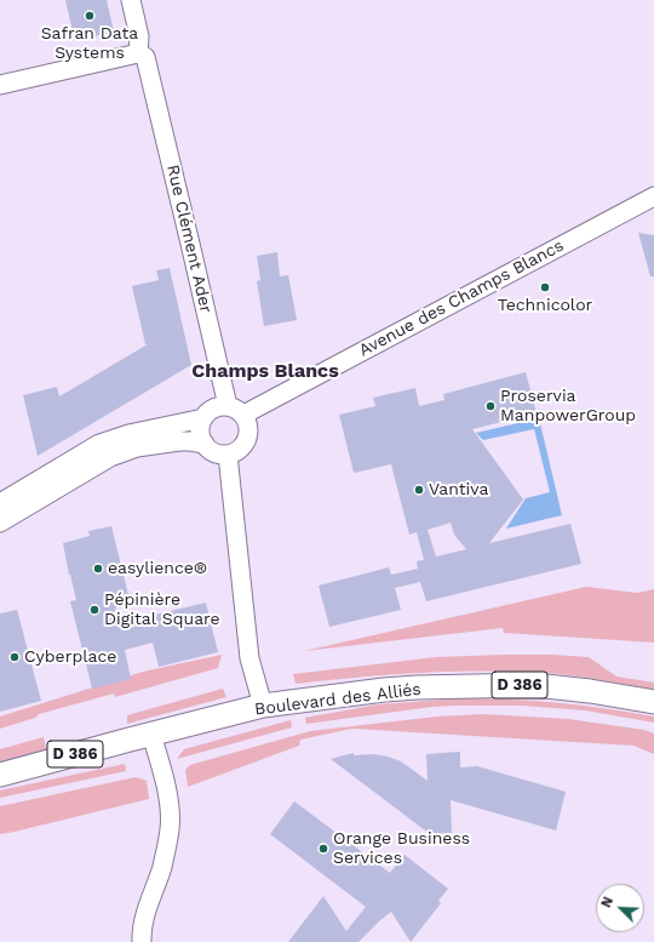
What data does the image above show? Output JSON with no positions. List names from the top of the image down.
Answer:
{
  "streets": {
    "main road": ["D 386", "Boulevard des Alliés"],
    "street": ["Rue Clément Ader", "Avenue des Champs Blancs"]
  },
  "crossings": [
    ["Rue Clément Ader", "Avenue des Champs Blancs"]
  ],
  "districts": ["Champs Blancs"],
  "places": [
    "Safran Data Systems",
    "Technicolor",
    "Proservia ManpowerGroup",
    "Vantiva",
    "easylience®",
    "Pépinière Digital Square",
    "Cyberplace",
    "Orange Business Services"
  ],
  "north": "top left"
}
